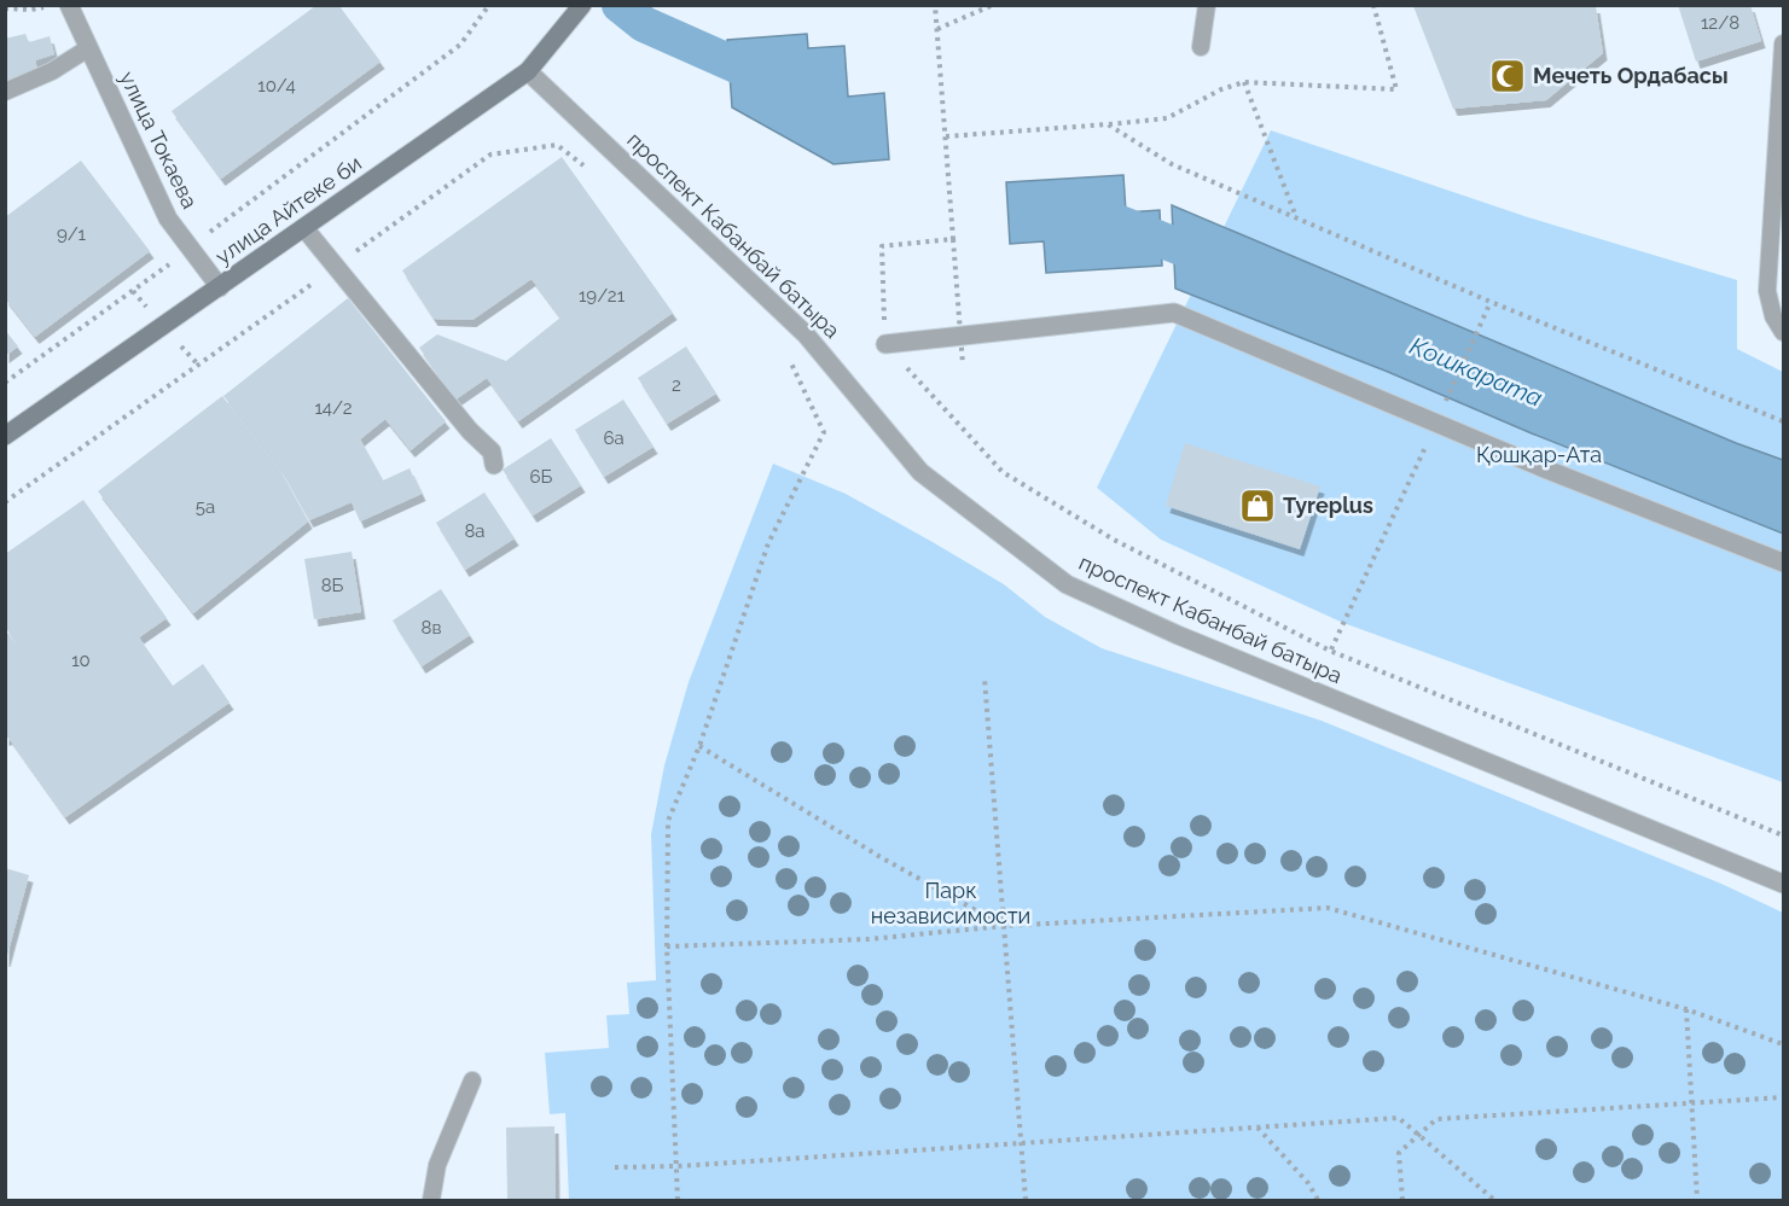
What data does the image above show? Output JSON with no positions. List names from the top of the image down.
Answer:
{
  "streets": {
    "main road": ["улица Айтеке би"],
    "street": ["улица Токаева", "проспект Кабанбай батыра"]
  },
  "crossings": [
    ["улица Токаева", "улица Айтеке би"],
    ["улица Айтеке би", "проспект Кабанбай батыра"]
  ],
  "water": ["Кошкарата"],
  "parks": ["Қошқар-Ата", "Парк независимости"],
  "places": {
    "mosque": ["Мечеть Ордабасы"],
    "shop": ["Tyreplus"]
  },
  "house_numbers": [
    "12/8",
    "10/4",
    "9/1",
    "19/21",
    "2",
    "14/2",
    "6а",
    "6Б",
    "5а",
    "8а",
    "8Б",
    "8в",
    "10"
  ]
}
